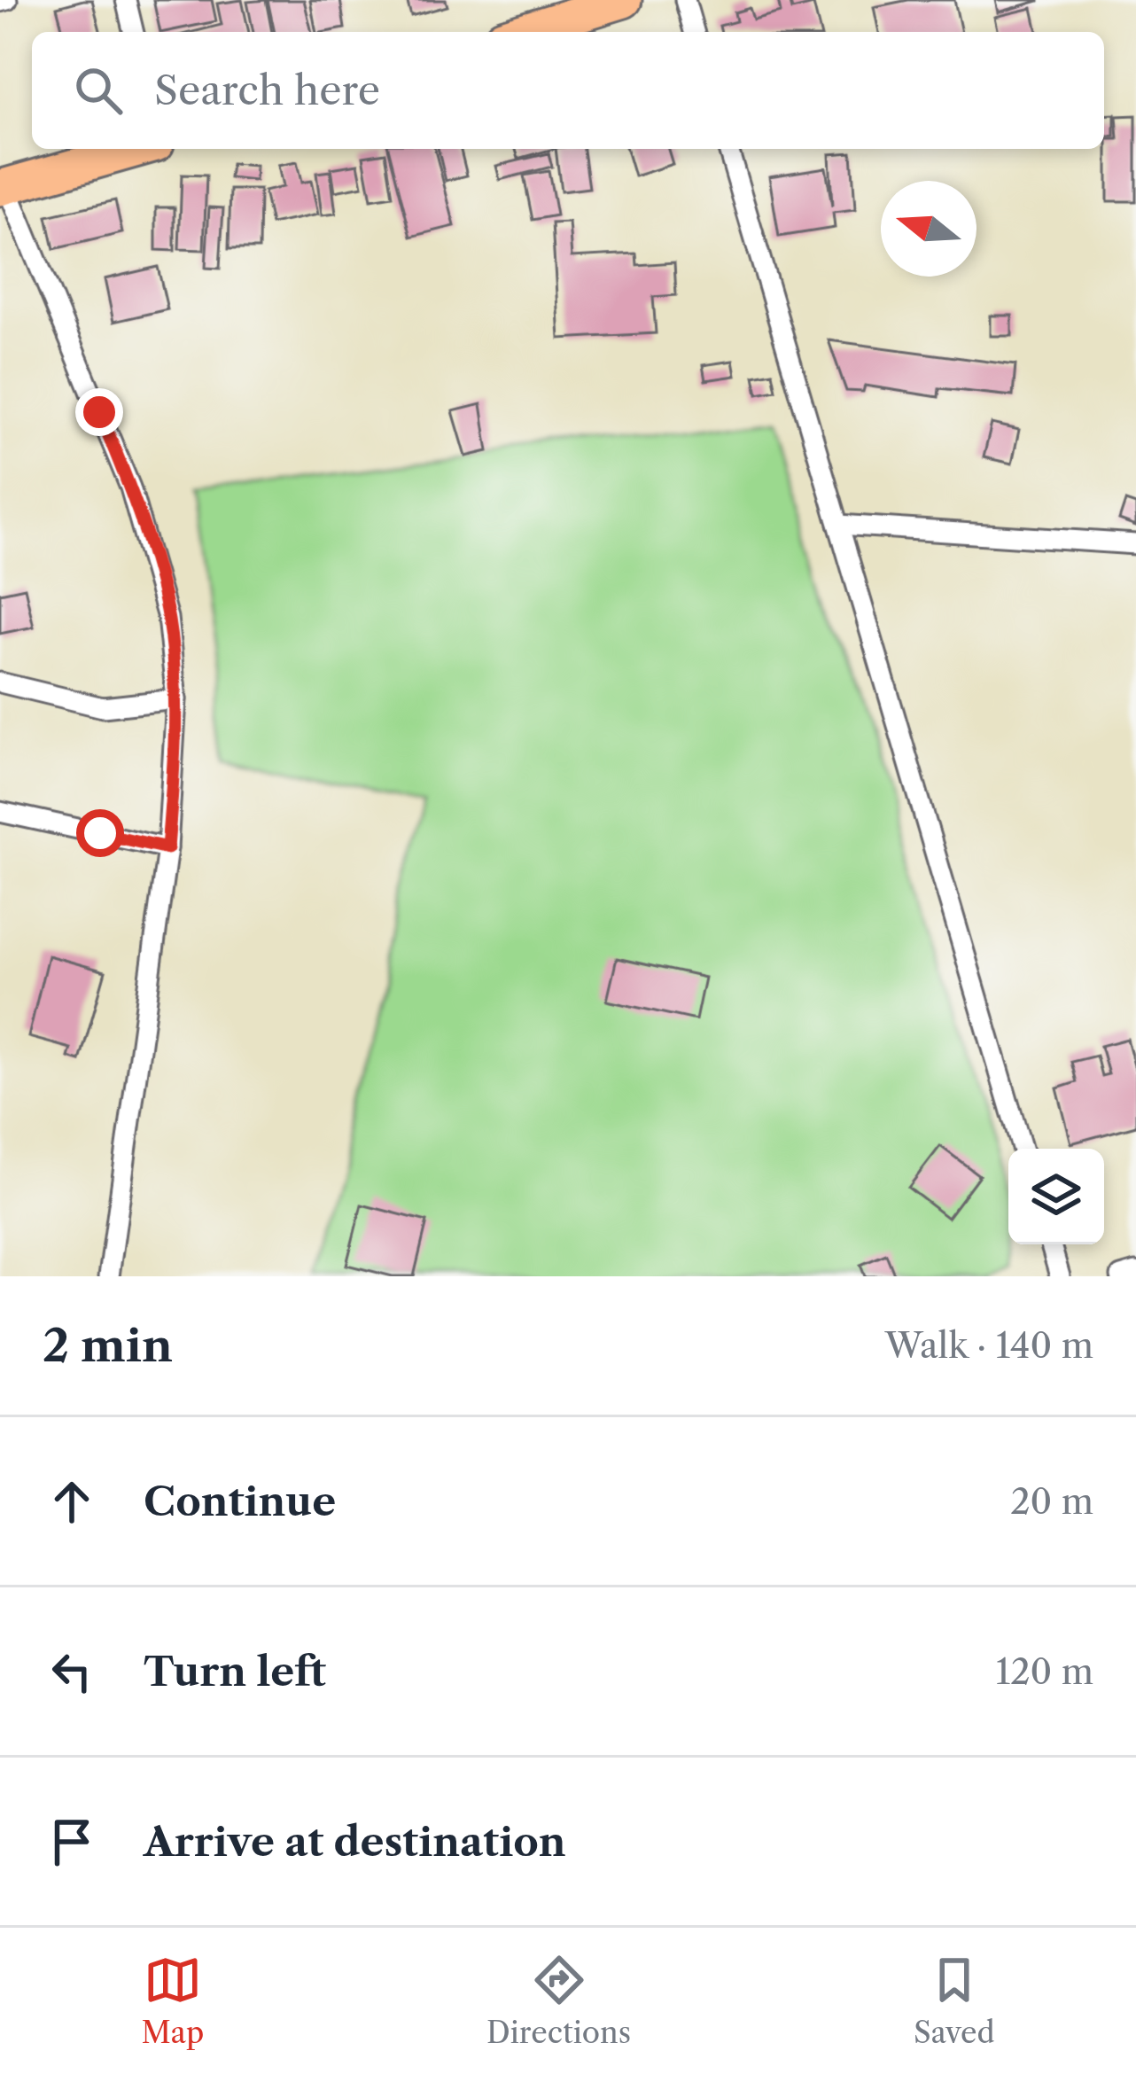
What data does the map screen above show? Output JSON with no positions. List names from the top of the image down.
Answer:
{
  "north": "left",
  "page": {
    "search": "Search here",
    "heading": ["2 min", "Walk · 140 m"],
    "list": [
      ["Continue", "20 m"],
      ["Turn left", "120 m"],
      "Arrive at destination"
    ],
    "nav": ["Map", "Directions", "Saved"]
  }
}
